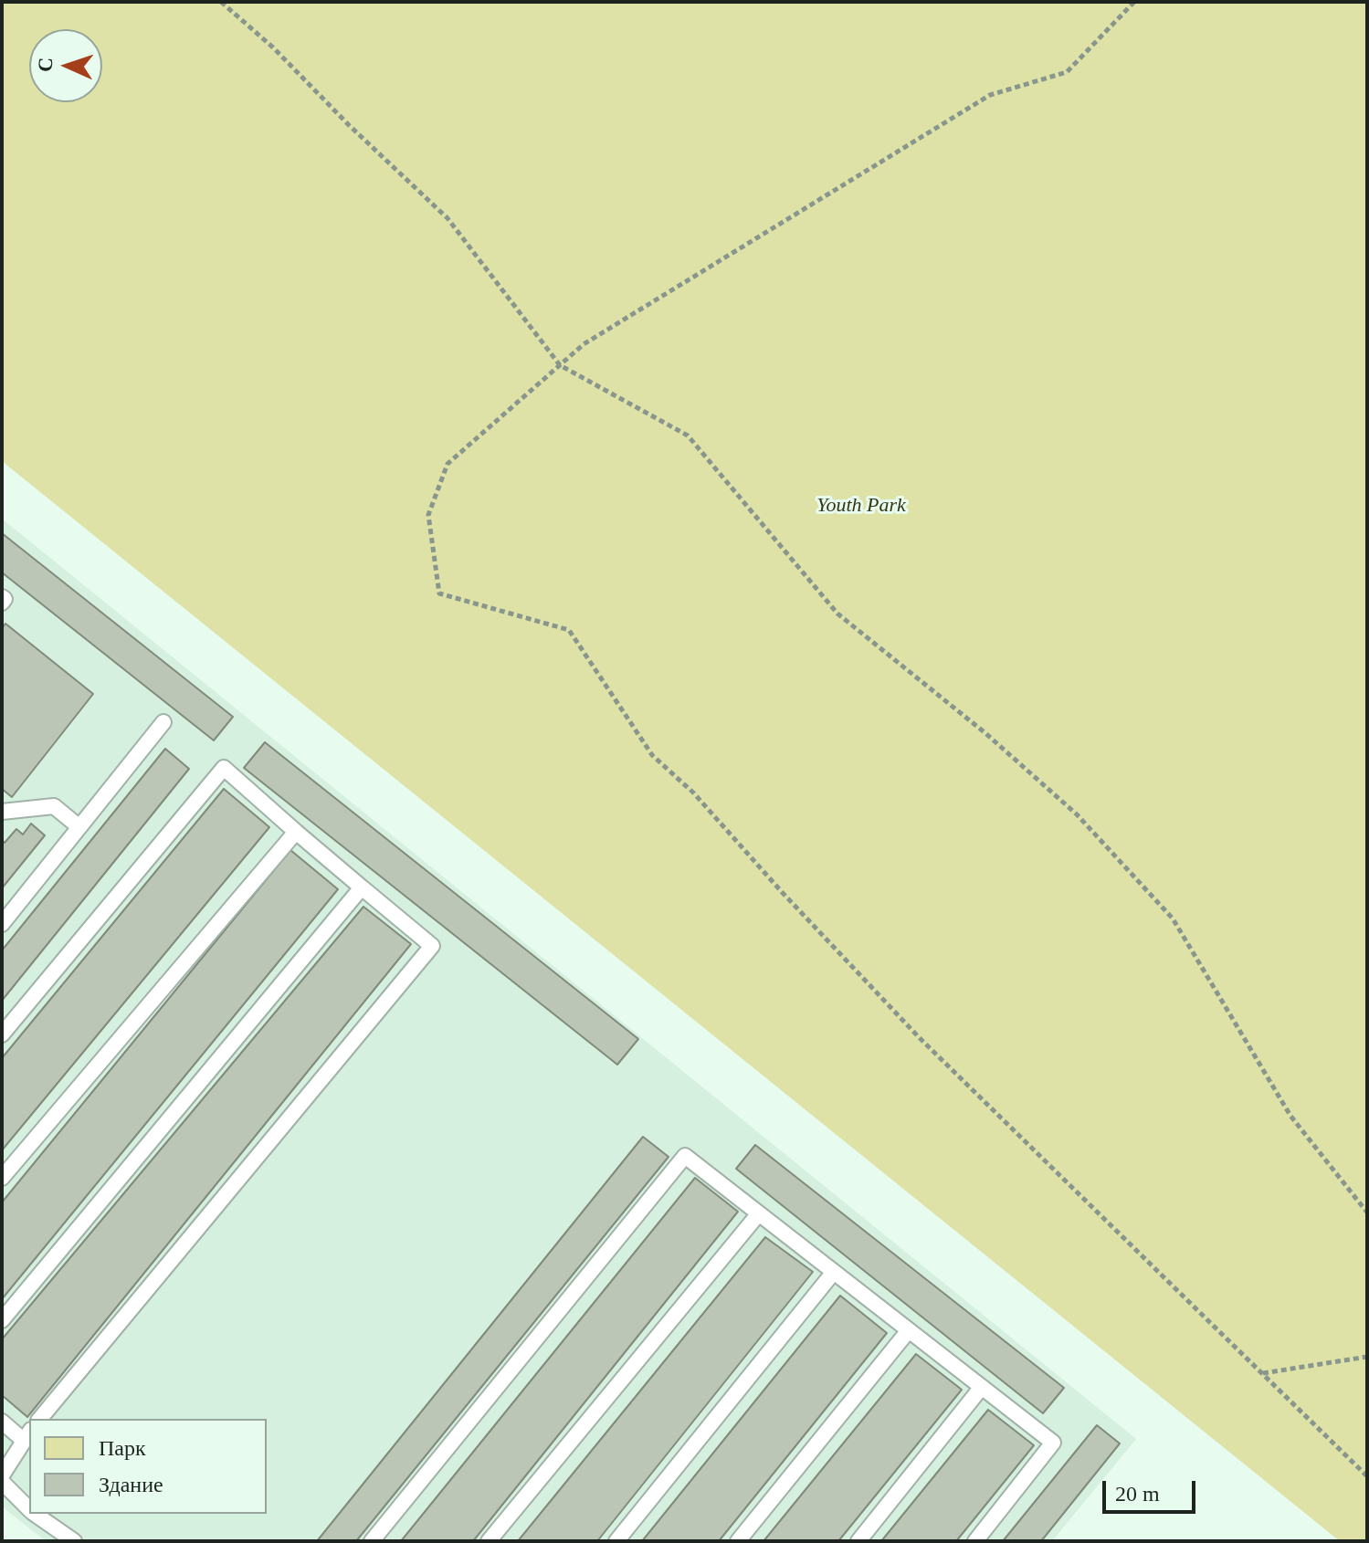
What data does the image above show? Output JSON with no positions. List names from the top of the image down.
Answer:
{
  "parks": ["Youth Park"],
  "legend": ["Парк", "Здание"],
  "scale_bar": "20 m",
  "north": "left"
}
